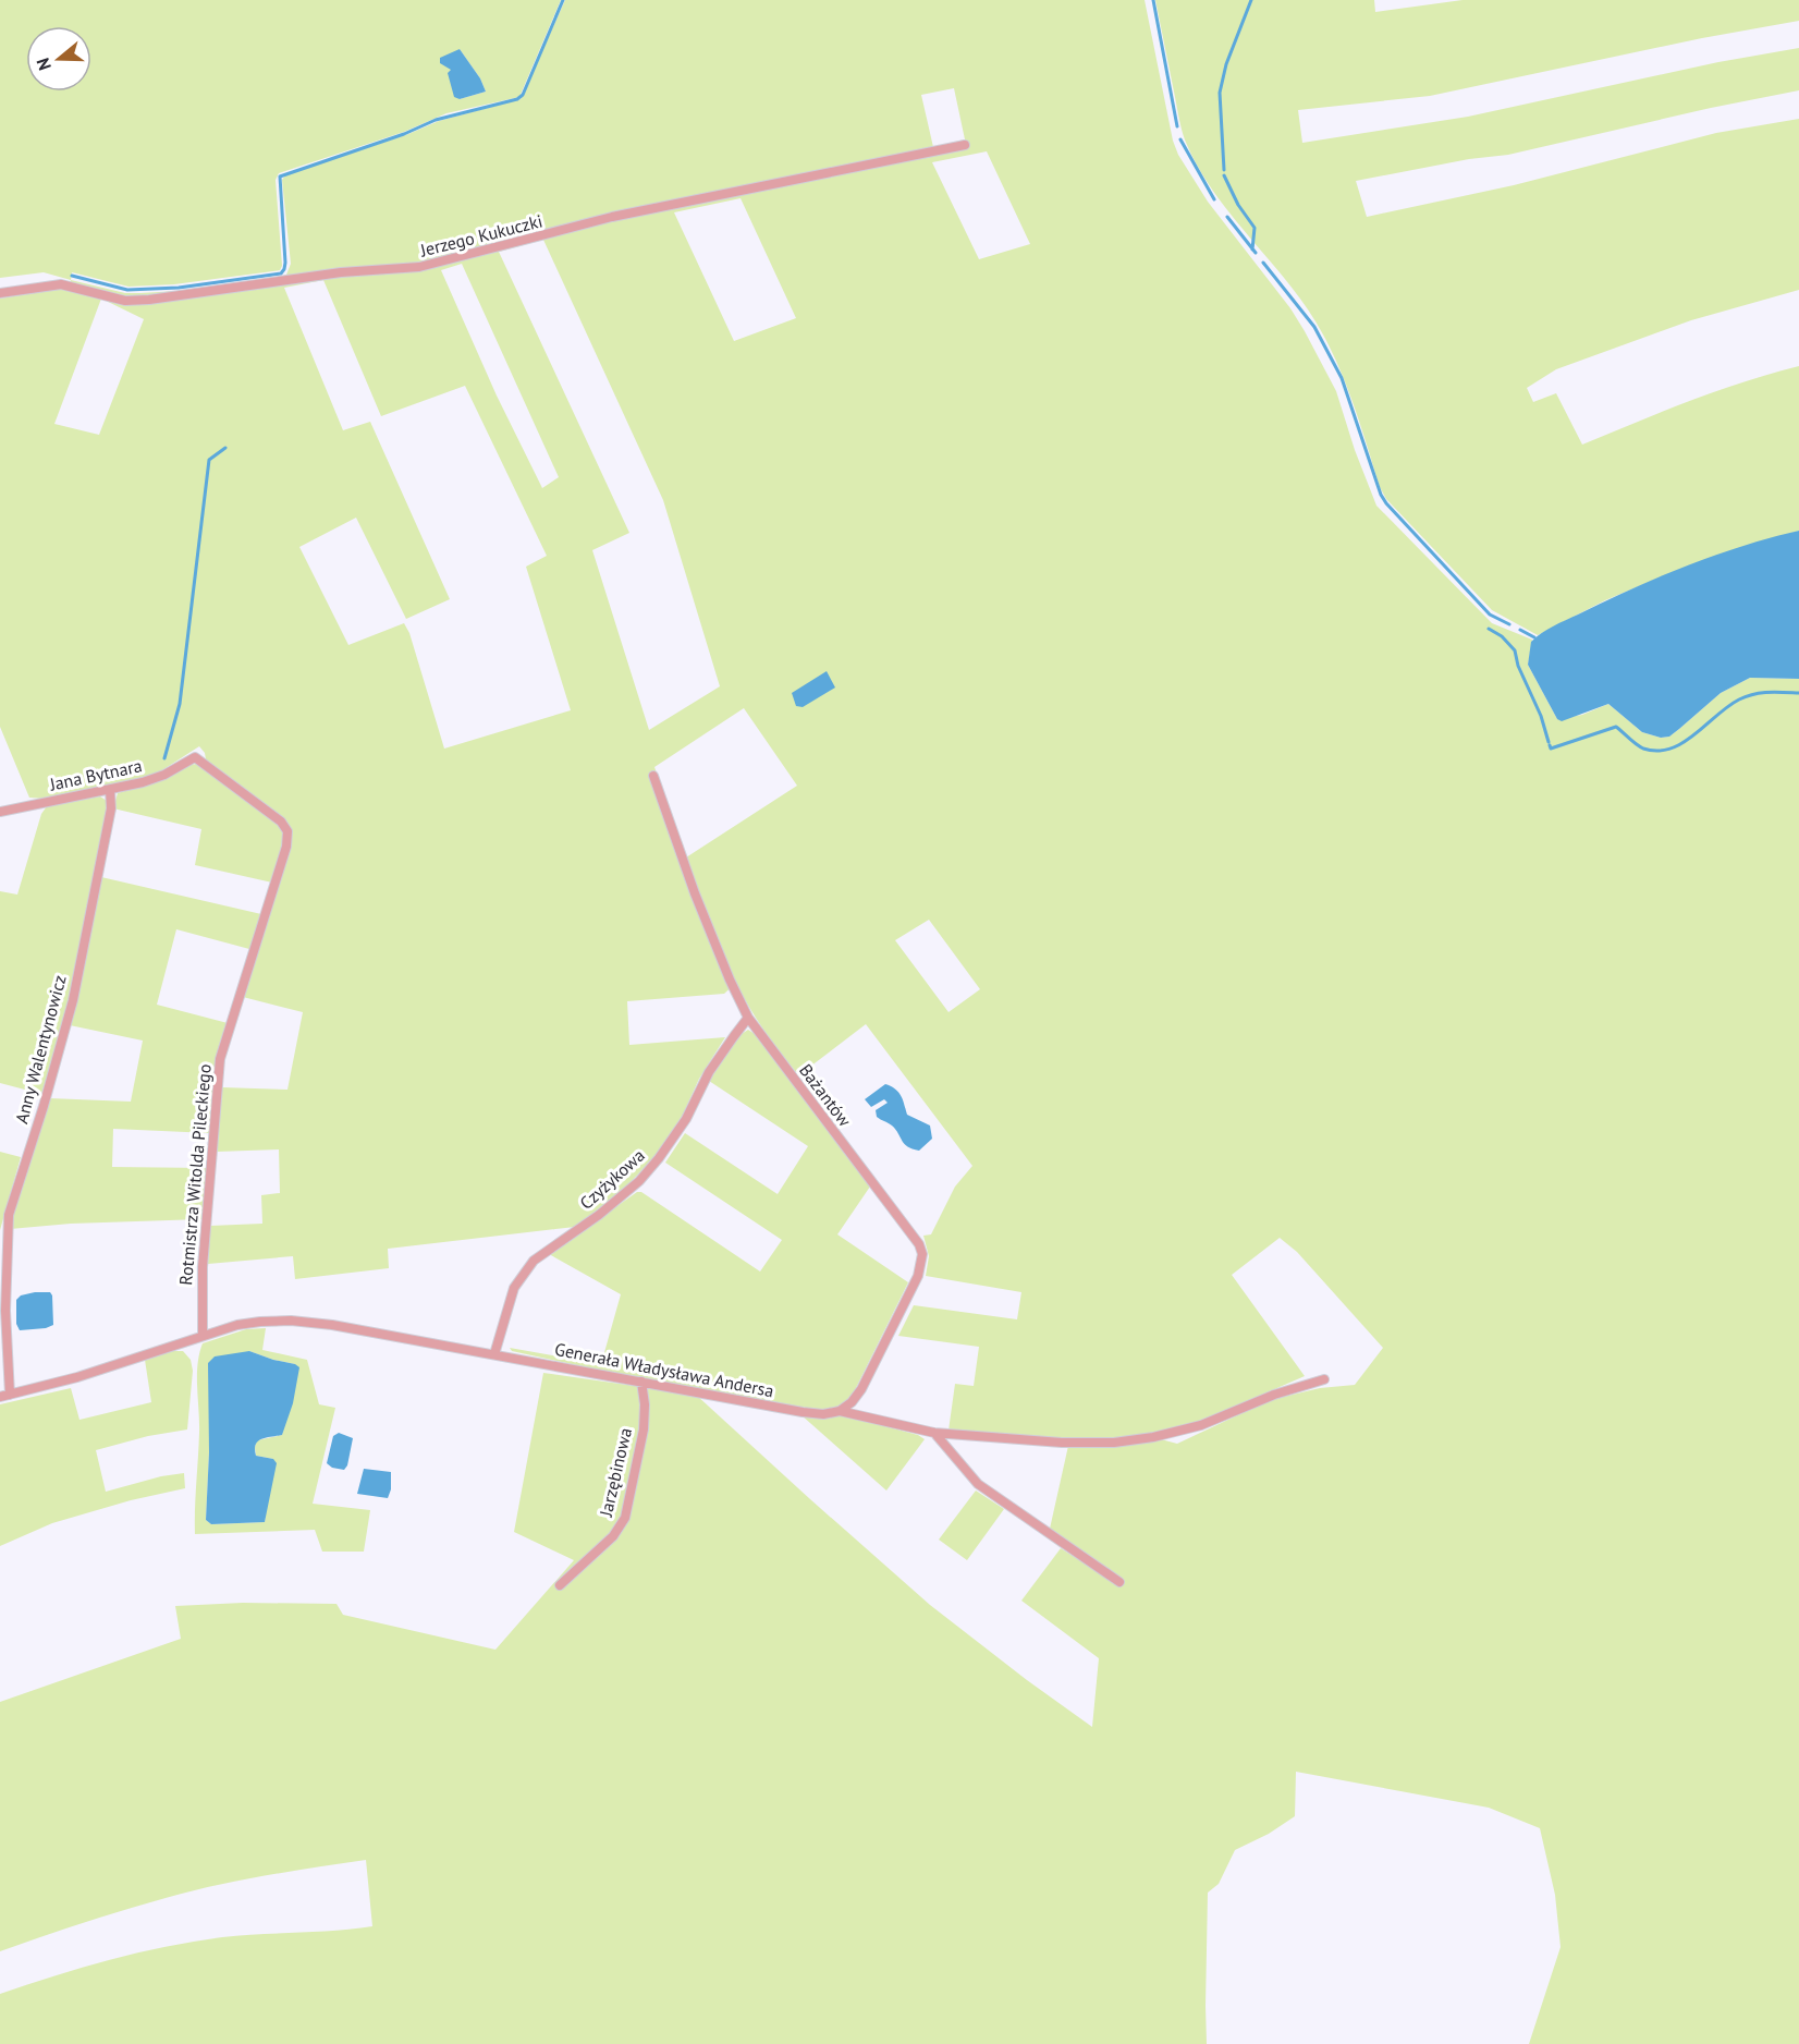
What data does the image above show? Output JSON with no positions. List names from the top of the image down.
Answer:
{
  "streets": {
    "street": [
      "Jerzego Kukuczki",
      "Jana Bytnara",
      "Anny Walentynowicz",
      "Bażantów",
      "Rotmistrza Witolda Pileckiego",
      "Czyżykowa",
      "Generała Władysława Andersa",
      "Jarzębinowa"
    ]
  },
  "crossings": [
    ["Jana Bytnara", "Anny Walentynowicz"],
    ["Jana Bytnara", "Rotmistrza Witolda Pileckiego"],
    ["Anny Walentynowicz", "Generała Władysława Andersa"],
    ["Bażantów", "Czyżykowa"],
    ["Bażantów", "Generała Władysława Andersa"],
    ["Rotmistrza Witolda Pileckiego", "Generała Władysława Andersa"],
    ["Czyżykowa", "Generała Władysława Andersa"],
    ["Generała Władysława Andersa", "Jarzębinowa"]
  ],
  "north": "left"
}
